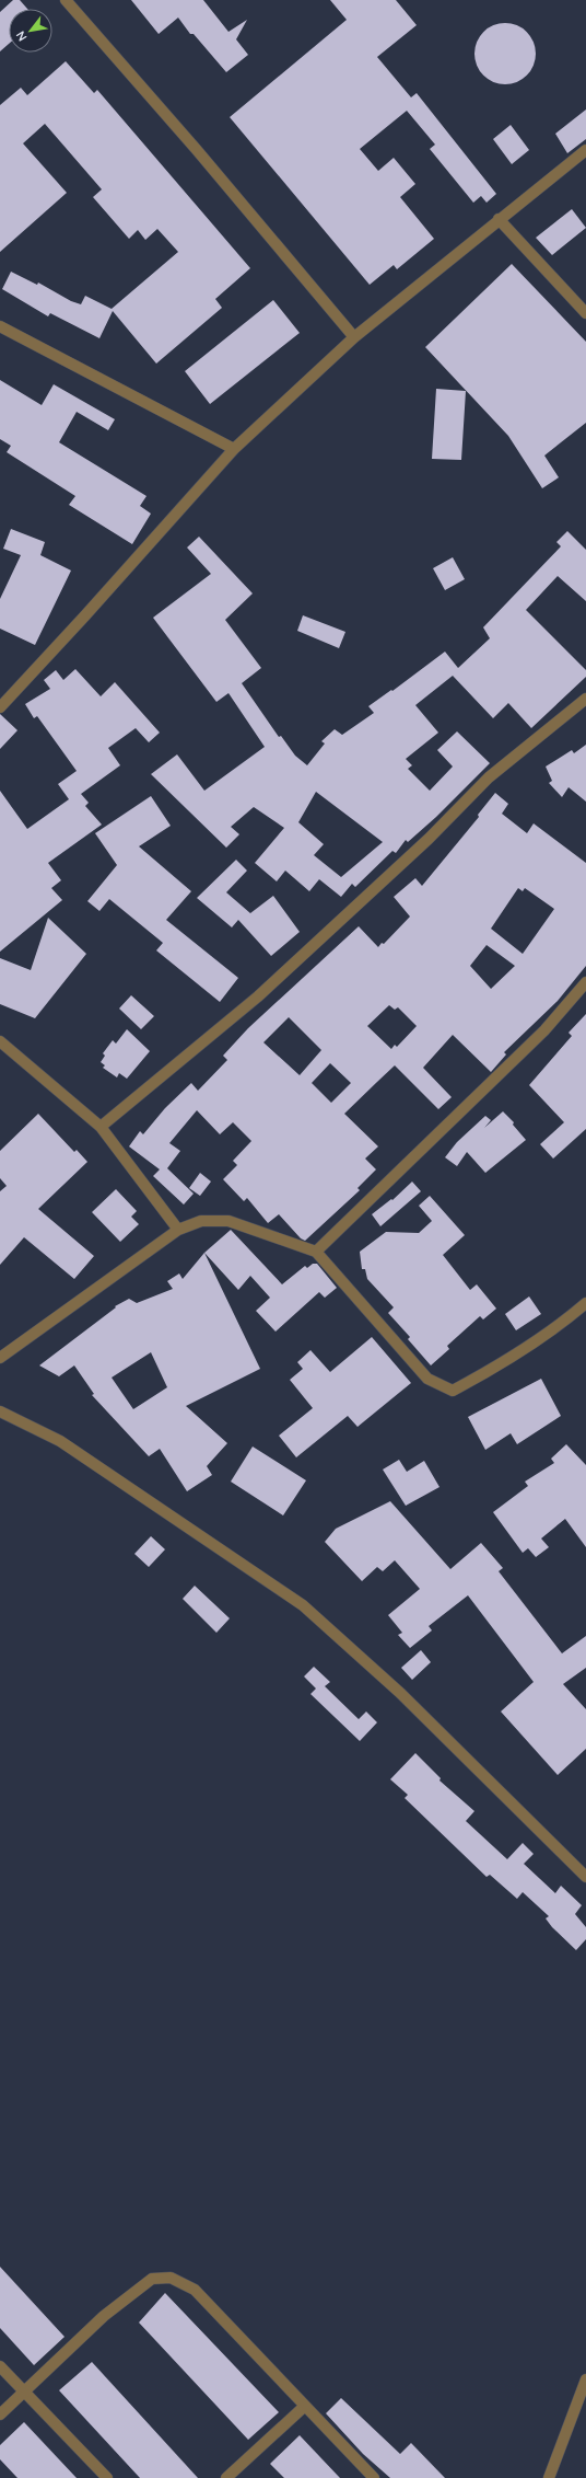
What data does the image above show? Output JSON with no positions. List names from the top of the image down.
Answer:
{
  "north": "bottom left"
}
